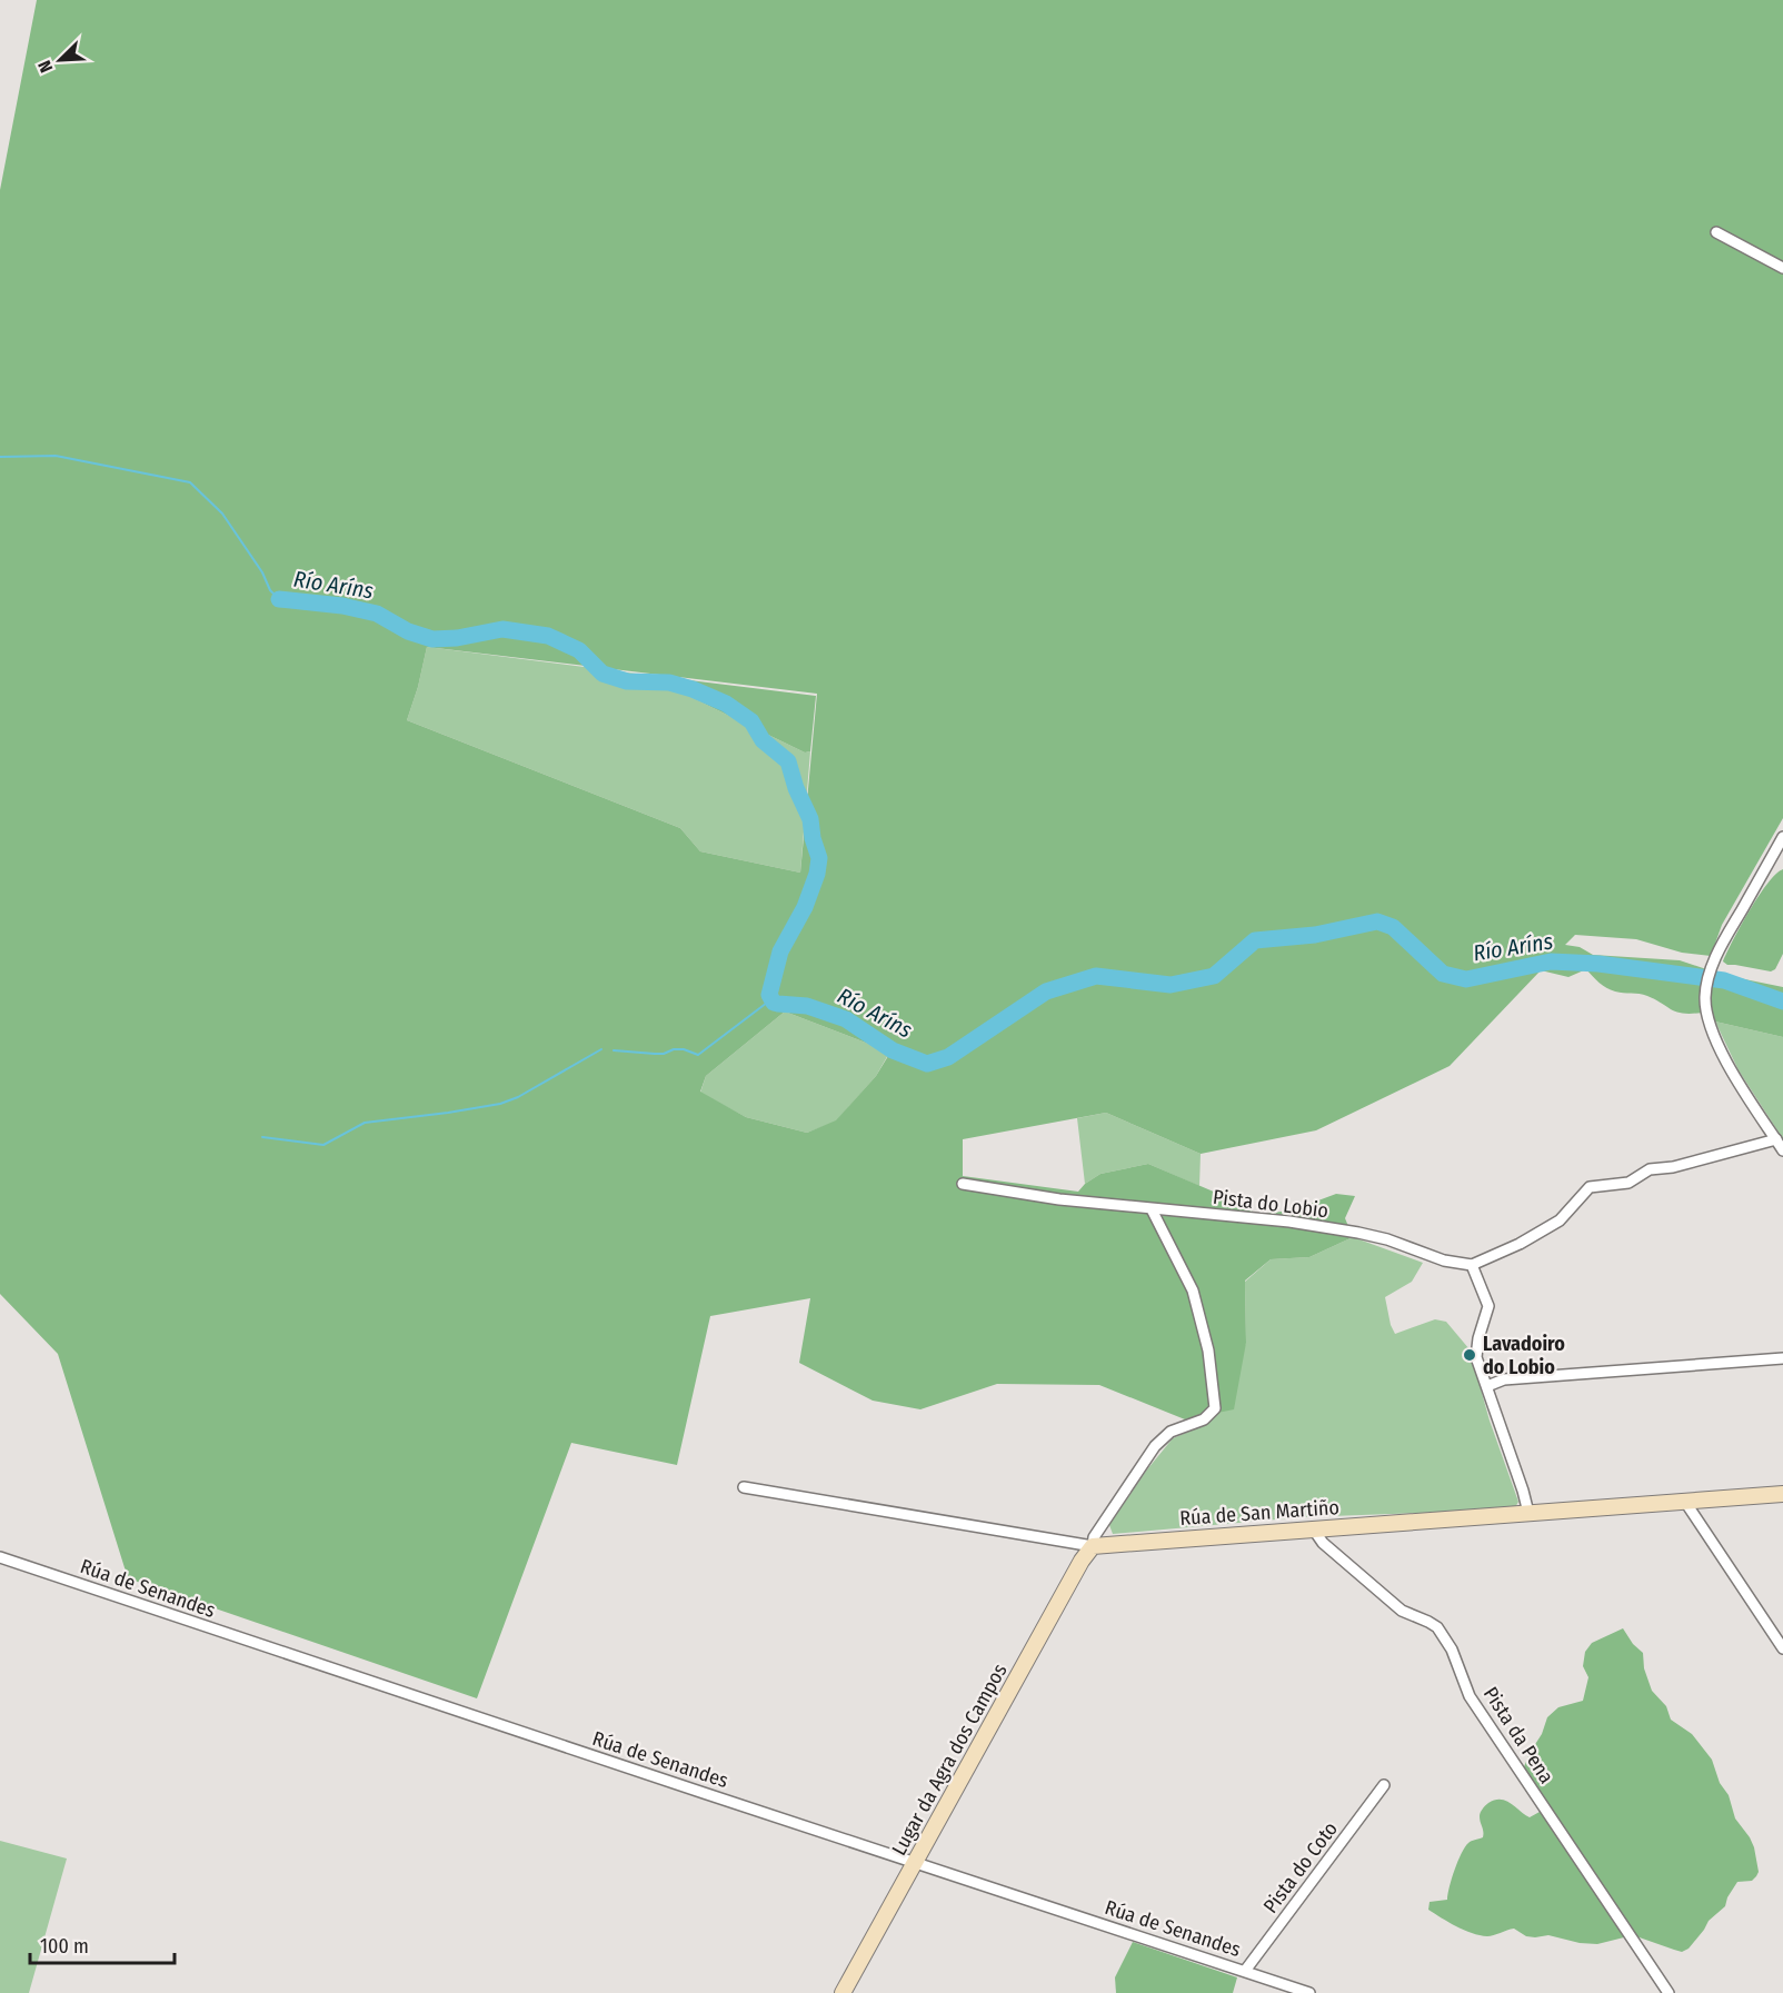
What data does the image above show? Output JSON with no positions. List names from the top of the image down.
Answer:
{
  "streets": {
    "street": [
      "Pista do Lobio",
      "Rúa de San Martiño",
      "Rúa de Senandes",
      "Pista da Pena",
      "Lugar da Agra dos Campos",
      "Pista do Coto"
    ]
  },
  "crossings": [
    ["Rúa de San Martiño", "Pista da Pena"],
    ["Rúa de San Martiño", "Lugar da Agra dos Campos"],
    ["Rúa de Senandes", "Lugar da Agra dos Campos"],
    ["Rúa de Senandes", "Pista do Coto"]
  ],
  "water": ["Río Aríns"],
  "places": ["Lavadoiro do Lobio"],
  "scale_bar": "100 m",
  "north": "bottom left"
}
